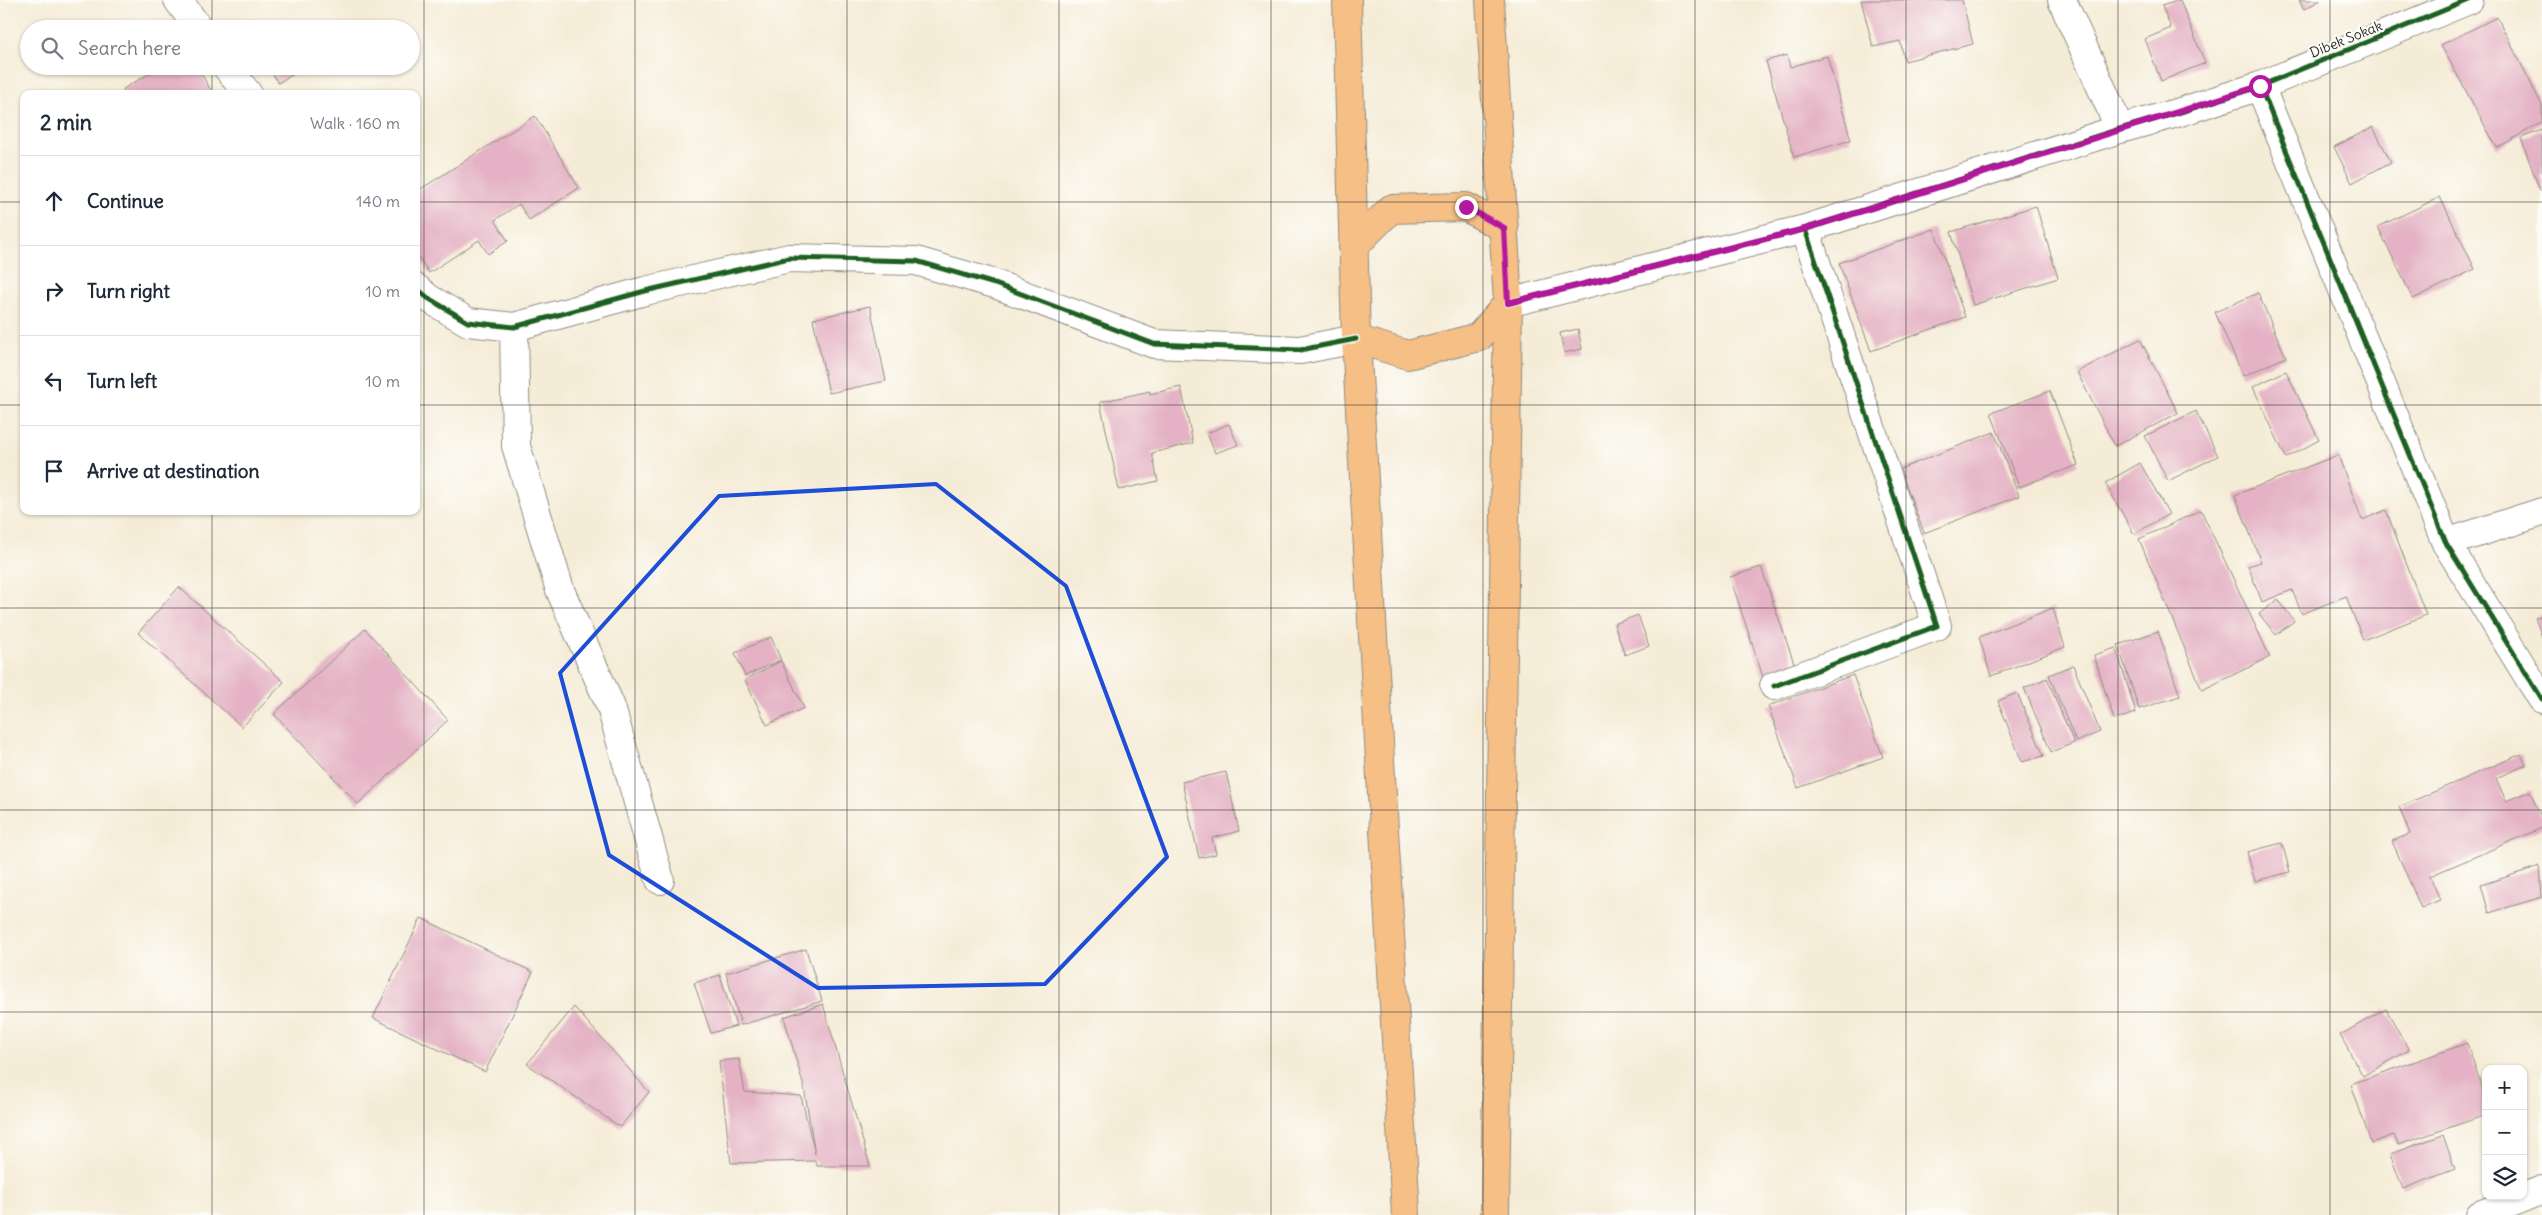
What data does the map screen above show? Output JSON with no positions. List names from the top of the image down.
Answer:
{
  "streets": {
    "street": ["Dibek Sokak"]
  },
  "page": {
    "search": "Search here",
    "heading": ["2 min", "Walk · 160 m"],
    "list": [
      ["Continue", "140 m"],
      ["Turn right", "10 m"],
      ["Turn left", "10 m"],
      "Arrive at destination"
    ],
    "map_buttons": ["+", "−"]
  }
}
